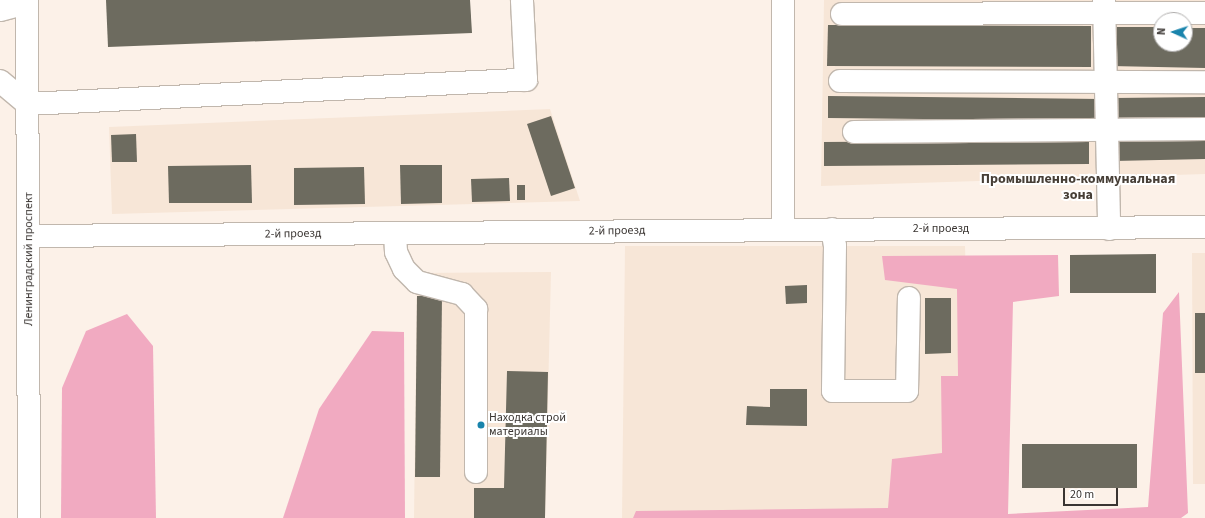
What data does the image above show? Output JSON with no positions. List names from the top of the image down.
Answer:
{
  "streets": {
    "street": ["2-й проезд", "Ленинградский проспект"]
  },
  "crossings": [
    ["2-й проезд", "Ленинградский проспект"]
  ],
  "districts": ["Промышленно-коммунальная зона"],
  "places": ["Находка строй материалы"],
  "scale_bar": "20 m",
  "north": "left"
}
